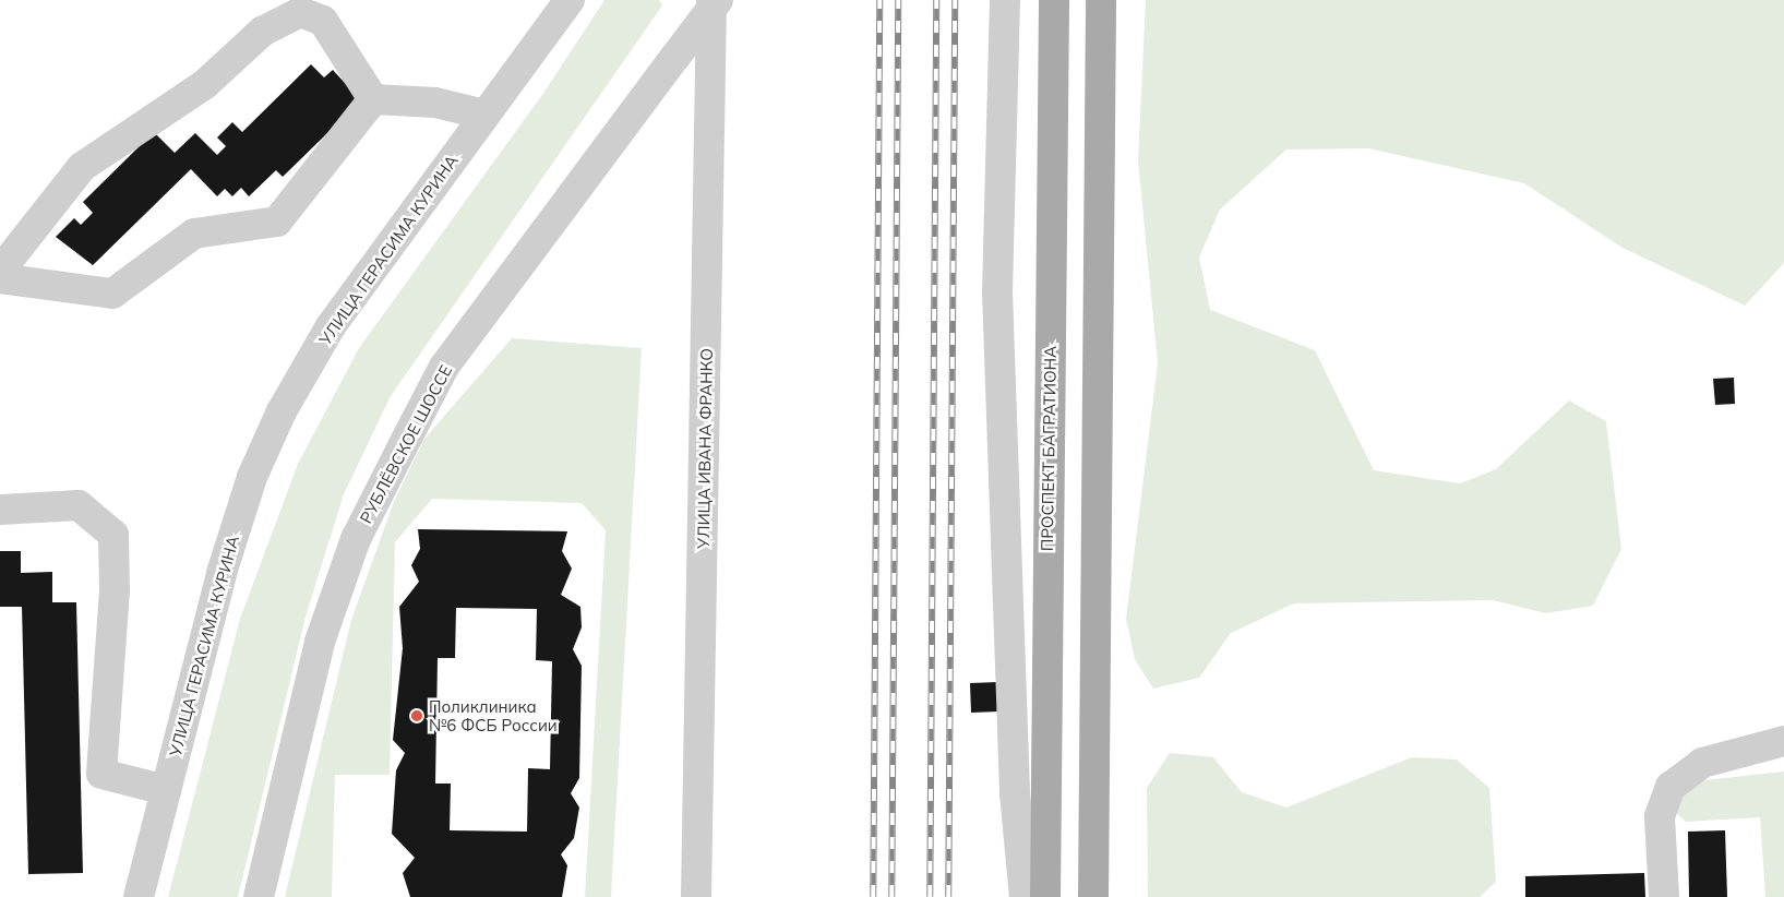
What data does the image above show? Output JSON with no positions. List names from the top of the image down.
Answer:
{
  "streets": {
    "main road": ["ПРОСПЕКТ БАГРАТИОНА"],
    "street": ["УЛИЦА ГЕРАСИМА КУРИНА", "РУБЛЁВСКОЕ ШОССЕ", "УЛИЦА ИВАНА ФРАНКО"]
  },
  "places": ["Поликлиника №6 ФСБ России"]
}
